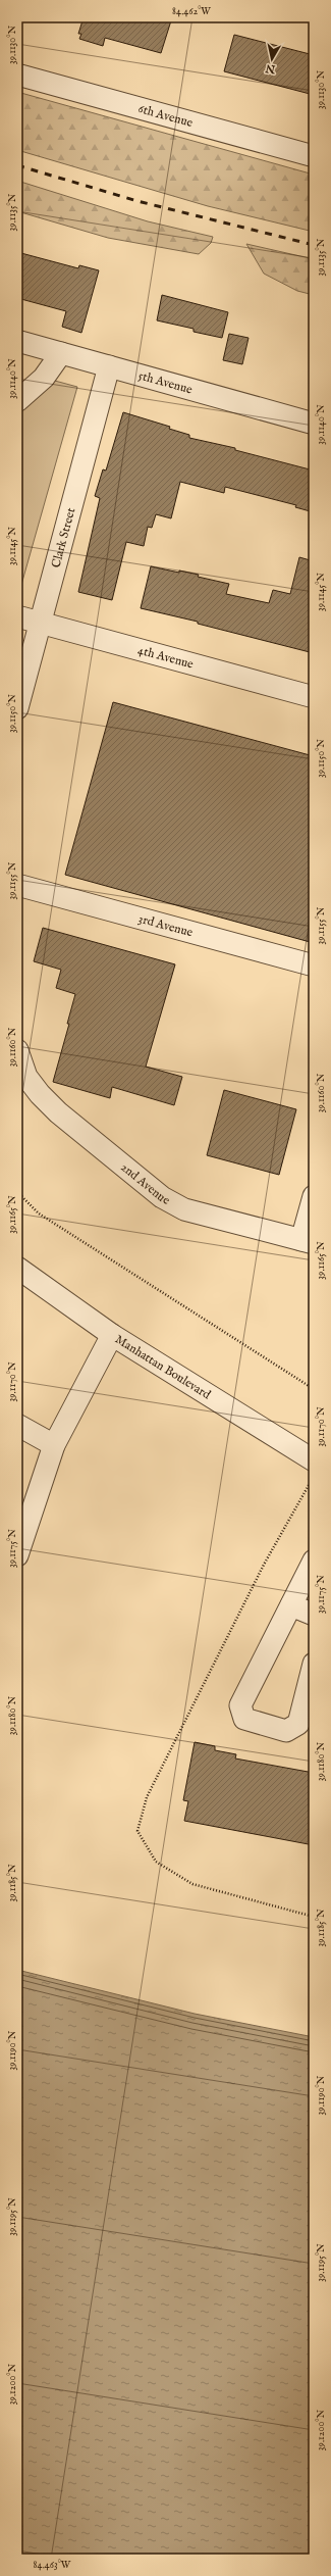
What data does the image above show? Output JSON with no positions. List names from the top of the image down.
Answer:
{
  "streets": {
    "street": [
      "6th Avenue",
      "5th Avenue",
      "Clark Street",
      "4th Avenue",
      "3rd Avenue",
      "2nd Avenue",
      "Manhattan Boulevard"
    ]
  },
  "crossings": [
    ["5th Avenue", "Clark Street"],
    ["Clark Street", "4th Avenue"]
  ],
  "north": "bottom",
  "coordinates": [
    "84.462°W",
    "39.1130°N",
    "39.1135°N",
    "39.1140°N",
    "39.1145°N",
    "39.1150°N",
    "39.1155°N",
    "39.1160°N",
    "39.1165°N",
    "39.1170°N",
    "39.1175°N",
    "39.1180°N",
    "39.1185°N",
    "39.1190°N",
    "39.1195°N",
    "39.1200°N",
    "84.463°W"
  ]
}
